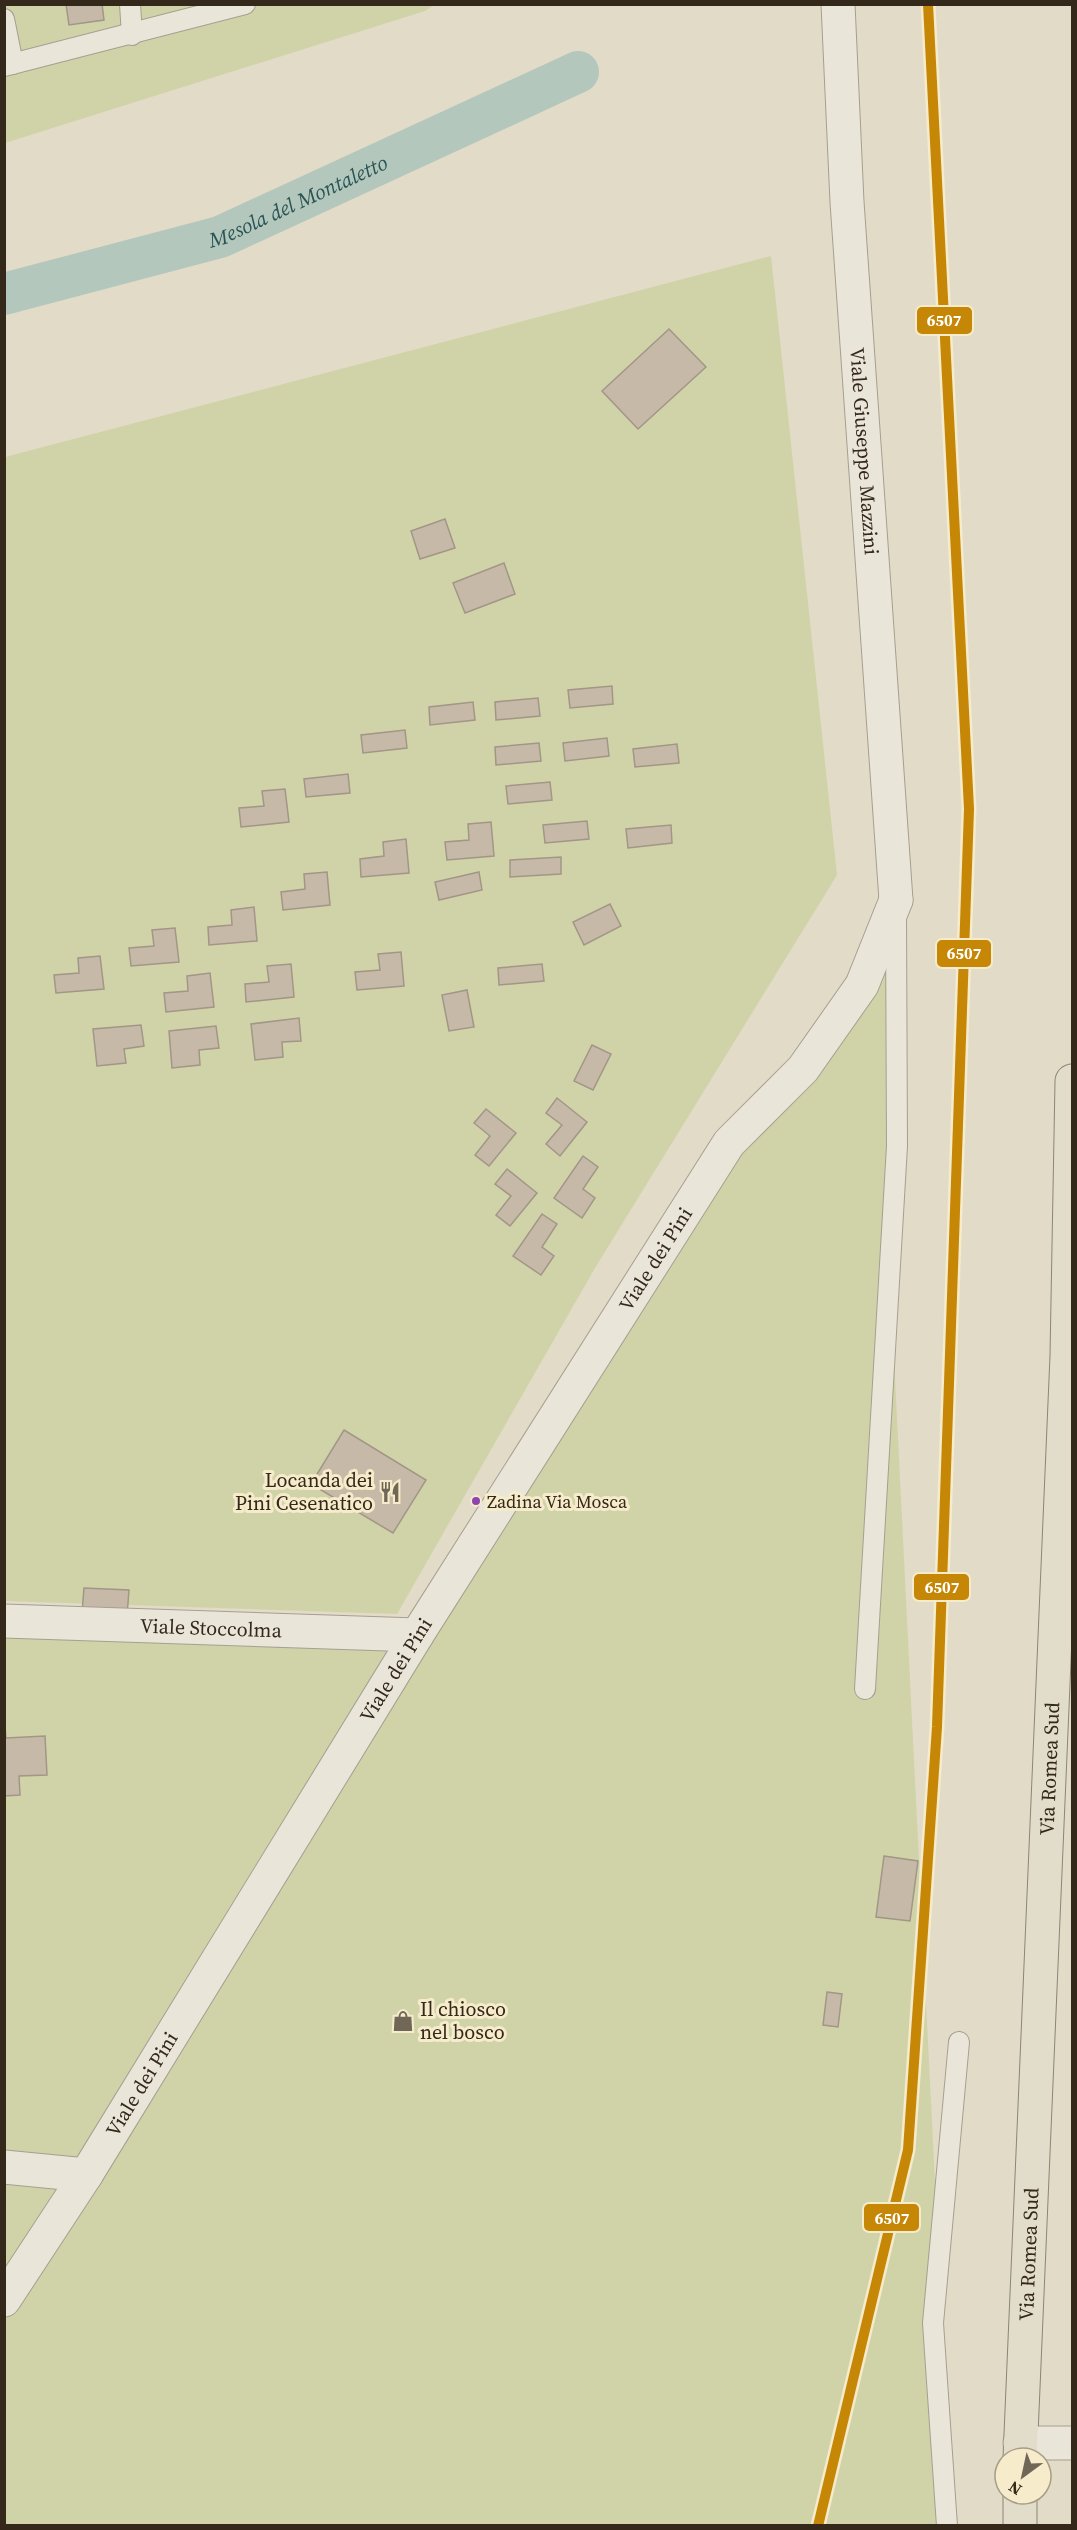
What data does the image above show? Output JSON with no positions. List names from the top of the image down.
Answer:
{
  "streets": {
    "main road": ["Via Romea Sud"],
    "street": ["Viale Giuseppe Mazzini", "Viale dei Pini", "Viale Stoccolma"]
  },
  "crossings": [
    ["Viale Giuseppe Mazzini", "Viale dei Pini"],
    ["Viale dei Pini", "Viale Stoccolma"]
  ],
  "water": ["Mesola del Montaletto"],
  "places": {
    "restaurant": ["Locanda dei Pini Cesenatico"],
    "other": ["Zadina Via Mosca"],
    "shop": ["Il chiosco nel bosco"]
  },
  "lines": ["transit line 6507"],
  "north": "bottom left"
}
